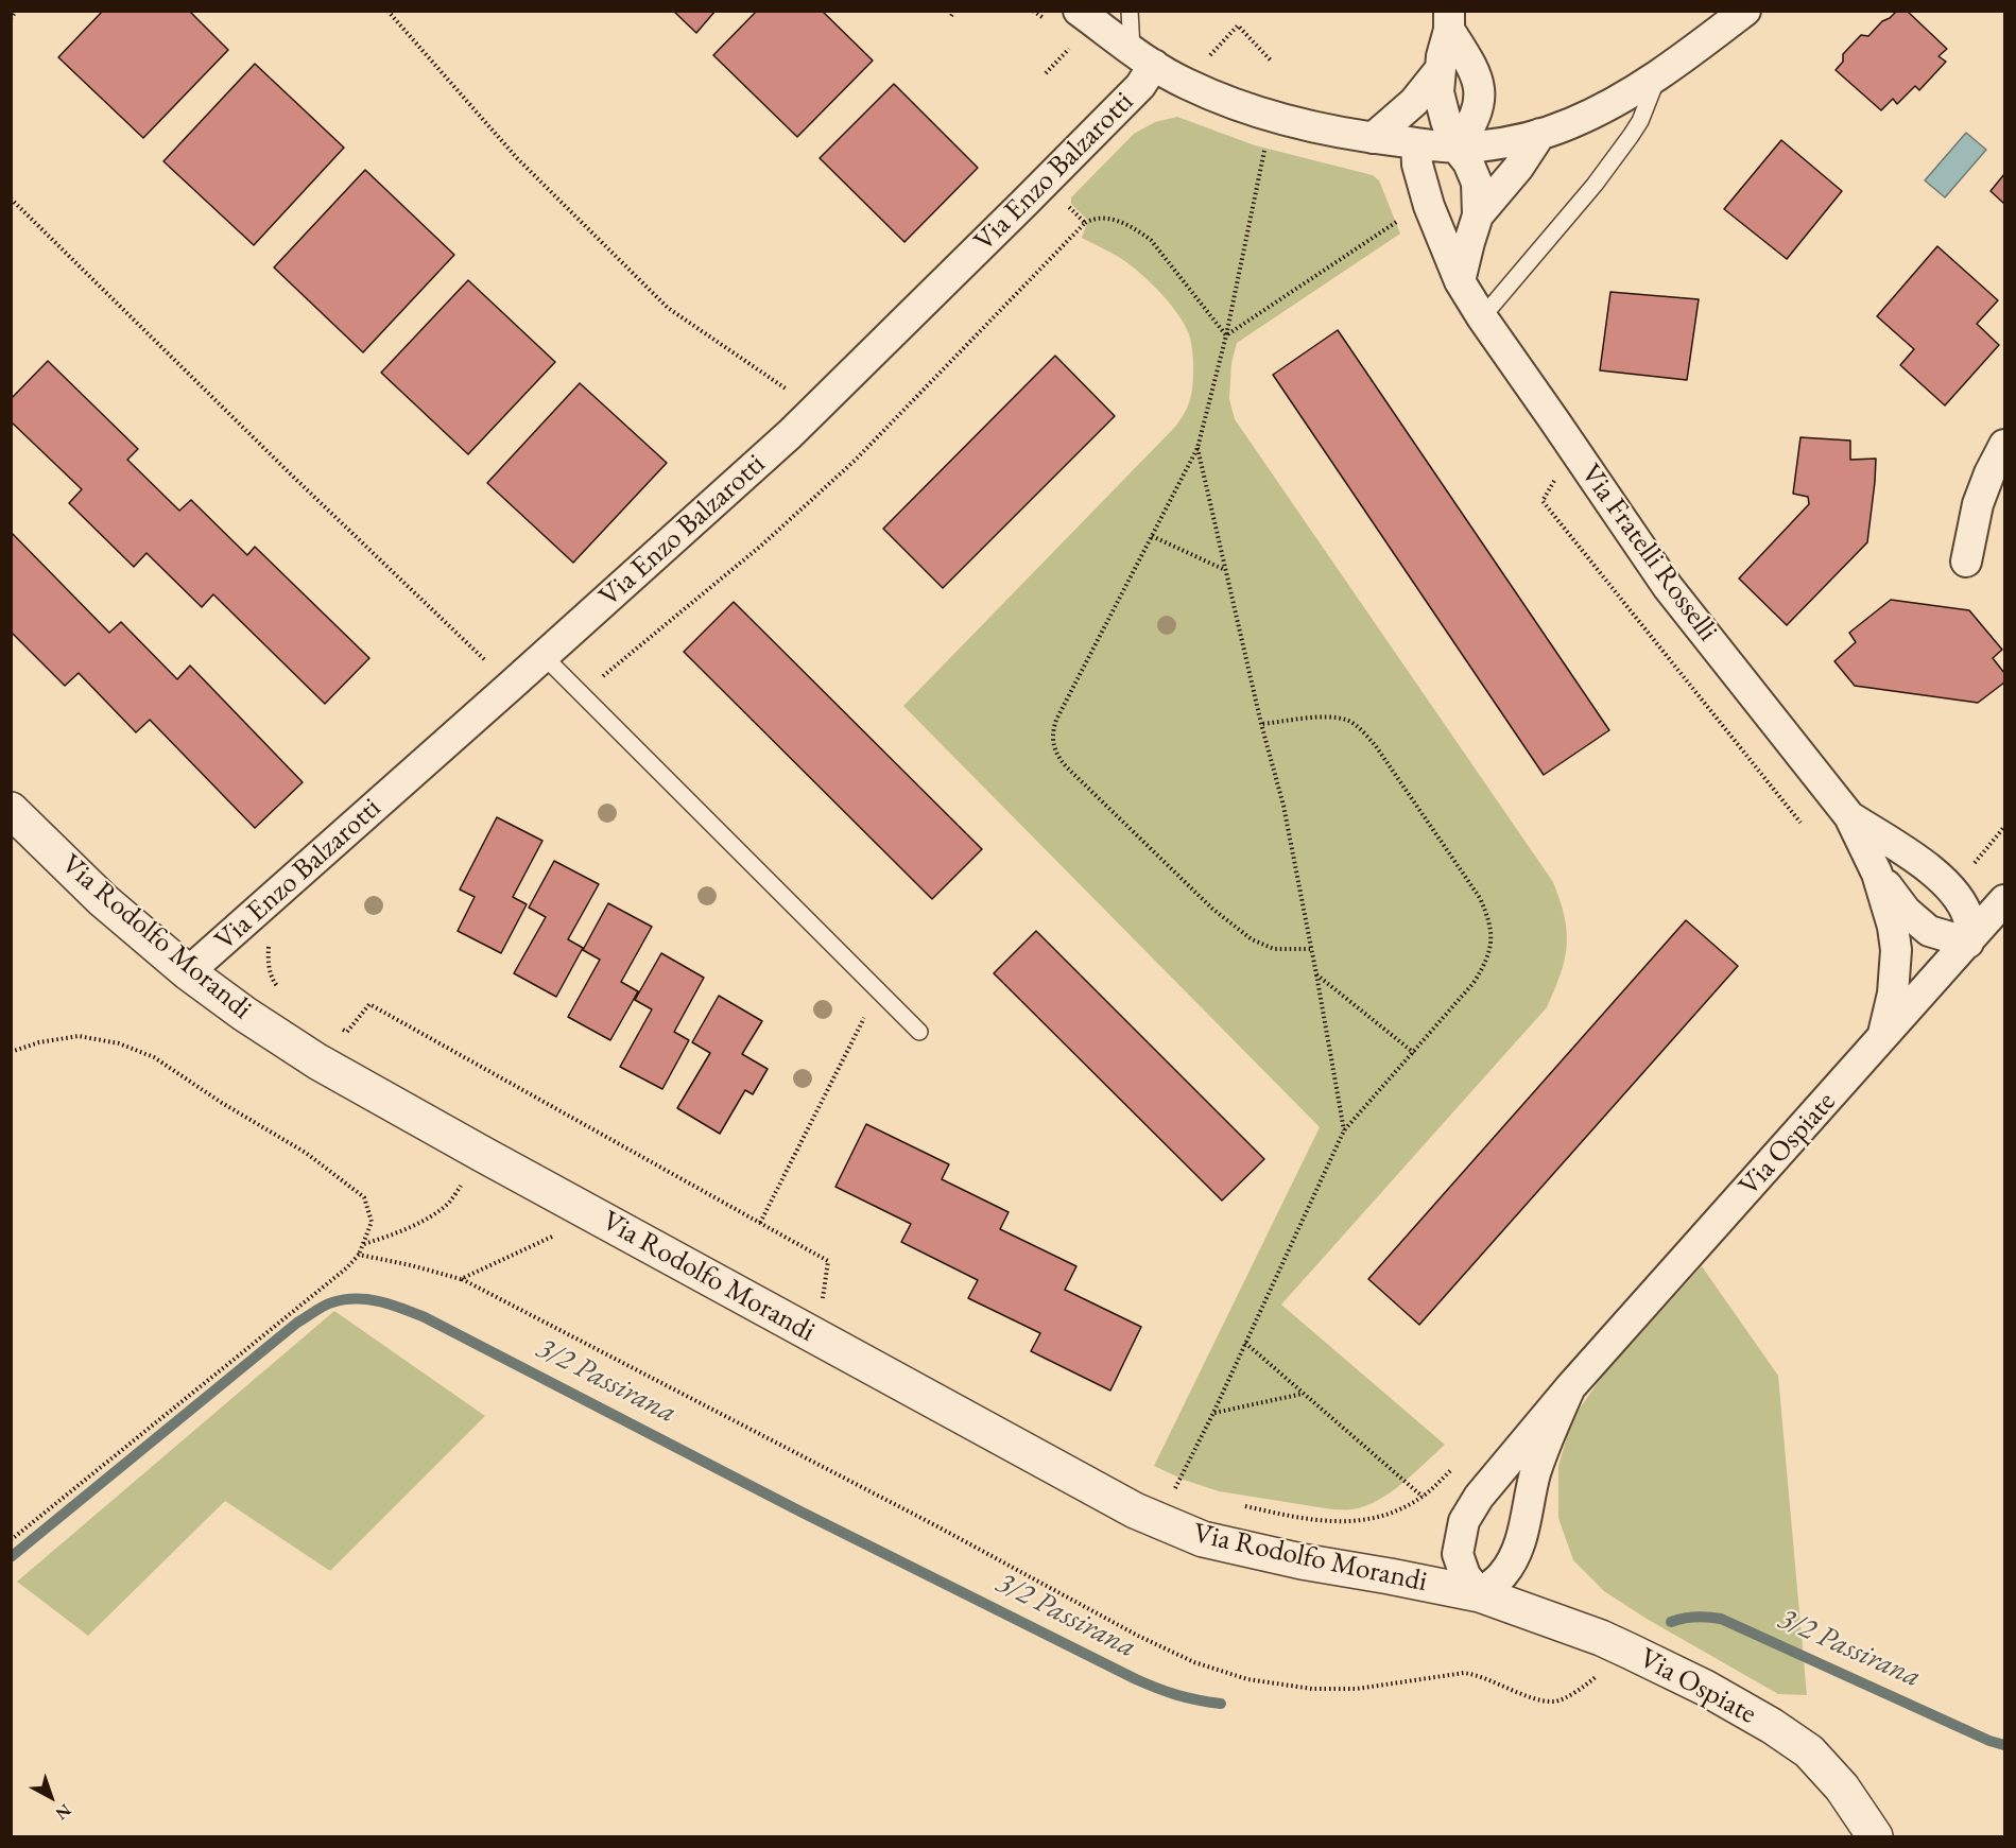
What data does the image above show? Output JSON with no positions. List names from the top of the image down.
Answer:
{
  "streets": {
    "street": [
      "Via Enzo Balzarotti",
      "Via Fratelli Rosselli",
      "Via Rodolfo Morandi",
      "Via Ospiate"
    ]
  },
  "crossings": [
    ["Via Enzo Balzarotti", "Via Rodolfo Morandi"],
    ["Via Fratelli Rosselli", "Via Ospiate"],
    ["Via Rodolfo Morandi", "Via Ospiate"]
  ],
  "water": ["3/2 Passirana"],
  "north": "bottom right"
}
